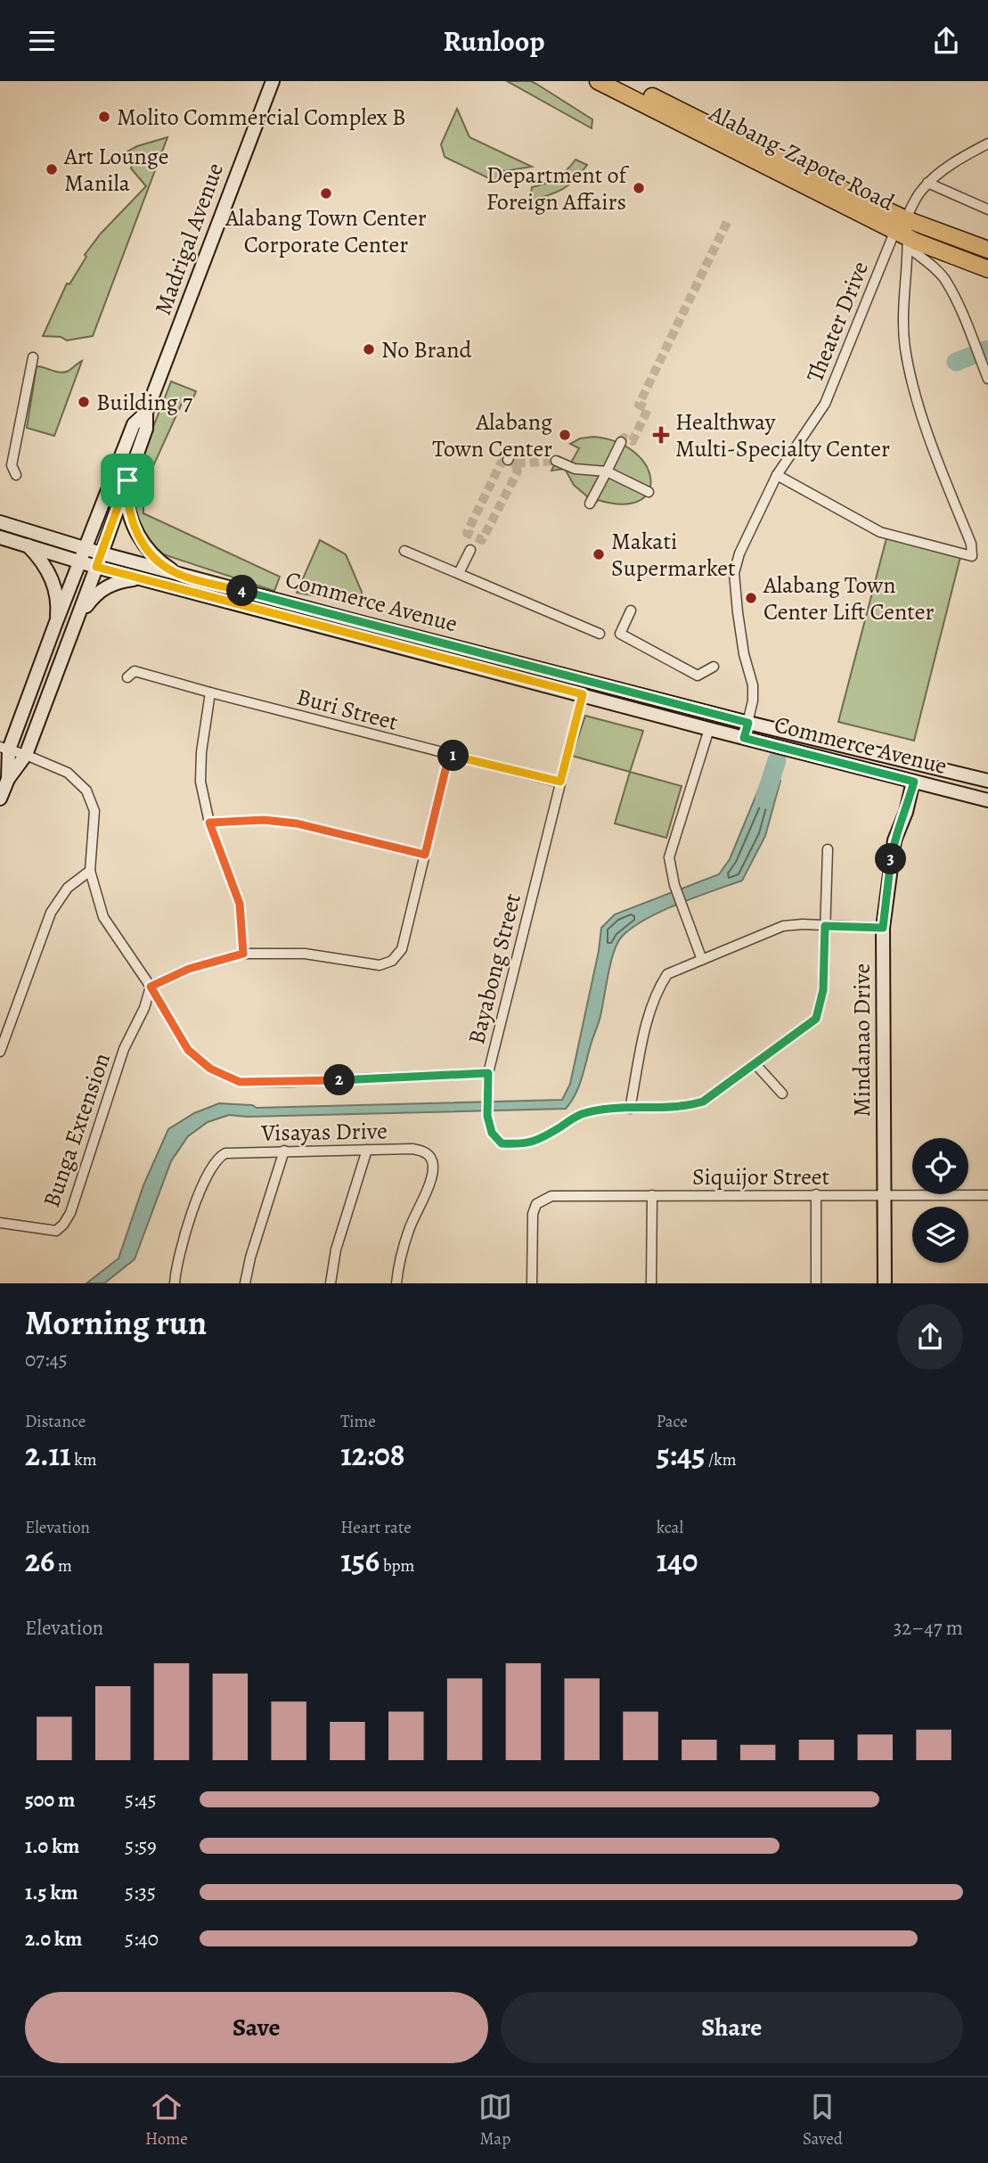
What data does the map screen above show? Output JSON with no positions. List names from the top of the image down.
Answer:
{
  "streets": {
    "highway": ["Alabang-Zapote Road"],
    "main road": ["Madrigal Avenue", "Commerce Avenue", "Mindanao Drive"],
    "street": [
      "Theater Drive",
      "Buri Street",
      "Bayabong Street",
      "Bunga Extension",
      "Visayas Drive",
      "Siquijor Street"
    ]
  },
  "crossings": [
    ["Alabang-Zapote Road", "Theater Drive"],
    ["Madrigal Avenue", "Commerce Avenue"],
    ["Theater Drive", "Commerce Avenue"],
    ["Commerce Avenue", "Bayabong Street"],
    ["Commerce Avenue", "Mindanao Drive"],
    ["Buri Street", "Bayabong Street"],
    ["Mindanao Drive", "Siquijor Street"]
  ],
  "places": {
    "other": [
      "Molito Commercial Complex B",
      "Art Lounge Manila",
      "Department of Foreign Affairs",
      "Alabang Town Center Corporate Center",
      "No Brand",
      "Building 7",
      "Alabang Town Center",
      "Makati Supermarket",
      "Alabang Town Center Lift Center"
    ],
    "health": ["Healthway Multi-Specialty Center"]
  },
  "page": {
    "header": "Runloop",
    "pins": [
      "4",
      "1",
      "3",
      "2"
    ],
    "heading": ["Morning run", "07:45"],
    "stats": [
      ["Distance", "2.11 km"],
      ["Time", "12:08"],
      ["Pace", "5:45 /km"],
      ["Elevation", "26 m"],
      ["Heart rate", "156 bpm"],
      ["kcal", "140"]
    ],
    "chart": ["Elevation", "32–47 m"],
    "list": [
      {
        "name": "500 m",
        "note": "5:45"
      },
      {
        "name": "1.0 km",
        "note": "5:59"
      },
      {
        "name": "1.5 km",
        "note": "5:35"
      },
      {
        "name": "2.0 km",
        "note": "5:40"
      }
    ],
    "buttons": ["Save", "Share"],
    "tabs": ["Home", "Map", "Saved"]
  }
}
